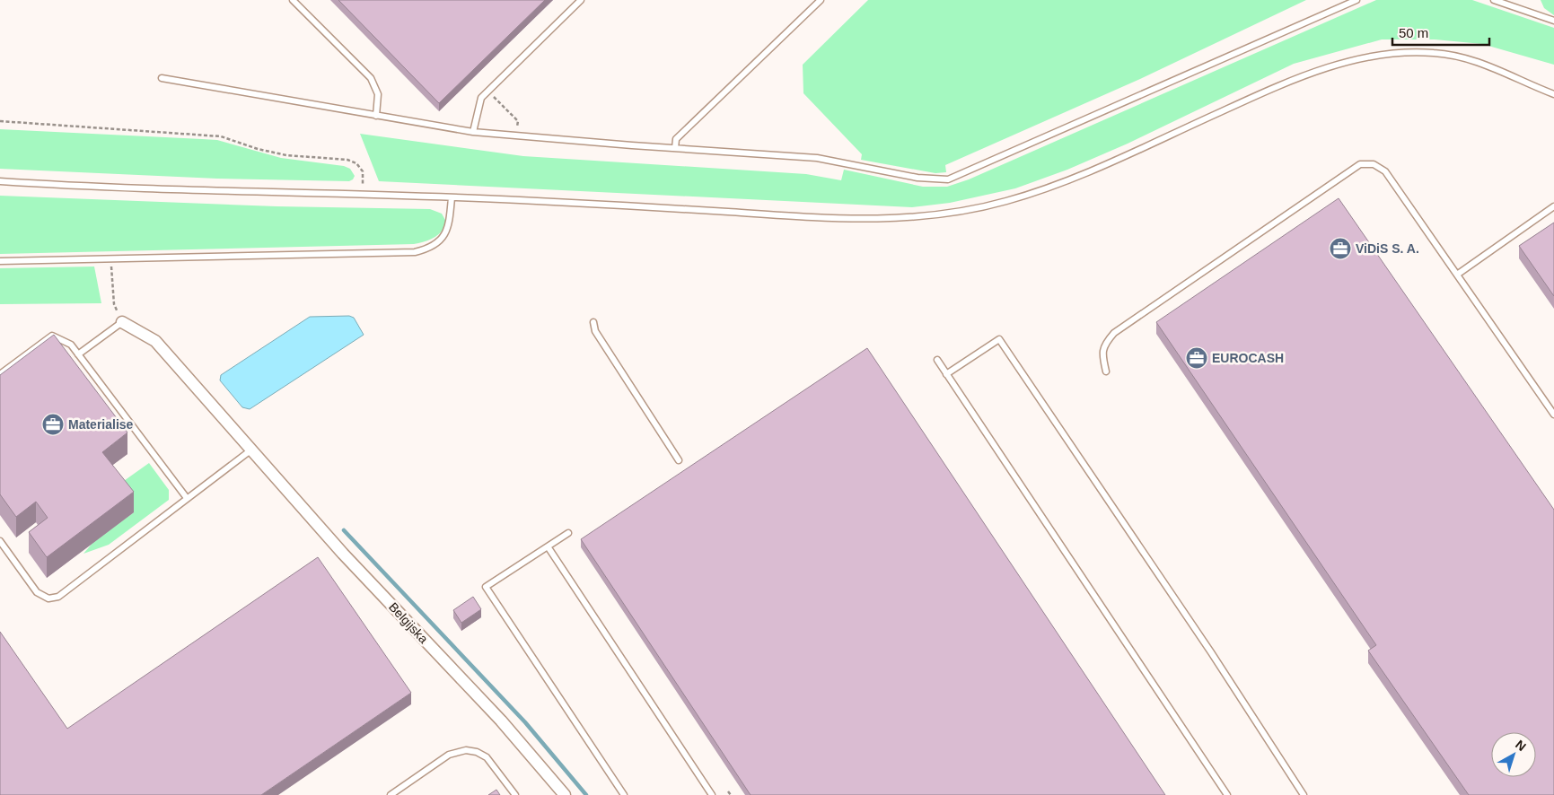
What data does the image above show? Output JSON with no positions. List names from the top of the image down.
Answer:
{
  "streets": {
    "street": ["Belgijska"]
  },
  "places": {
    "office": ["ViDiS S. A.", "EUROCASH", "Materialise"]
  },
  "scale_bar": "50 m",
  "north": "top right"
}
